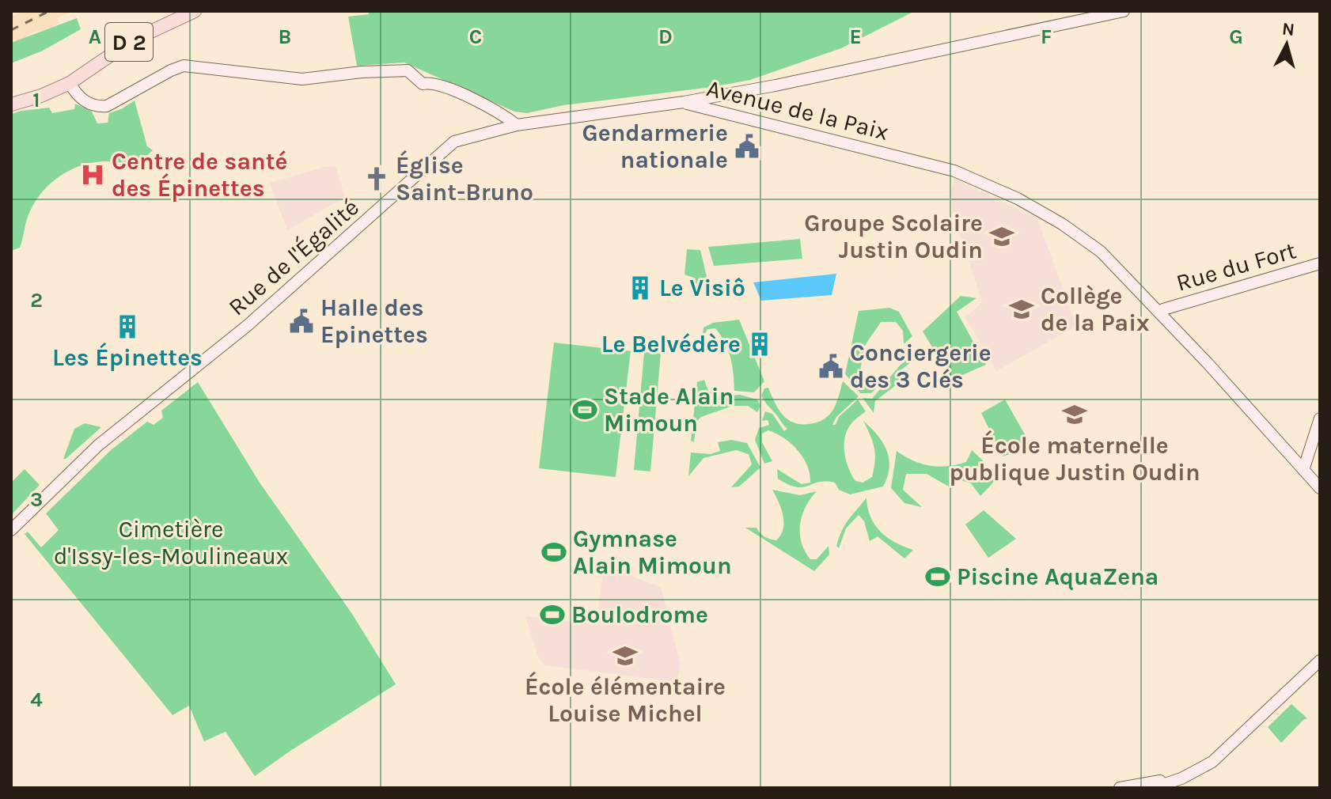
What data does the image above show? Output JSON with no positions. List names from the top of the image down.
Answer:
{
  "streets": {
    "main road": [
      "D 2",
      "Avenue de la Paix",
      "Rue de l'Égalité",
      "Rue du Fort"
    ]
  },
  "crossings": [
    ["Avenue de la Paix", "Rue de l'Égalité"],
    ["Avenue de la Paix", "Rue du Fort"]
  ],
  "parks": ["Cimetière d'Issy-les-Moulineaux"],
  "places": {
    "public building": ["Gendarmerie nationale", "Halle des Epinettes", "Conciergerie des 3 Clés"],
    "hospital": ["Centre de santé des Épinettes"],
    "church": ["Église Saint-Bruno"],
    "school or university": [
      "Groupe Scolaire Justin Oudin",
      "Collège de la Paix",
      "École maternelle publique Justin Oudin",
      "École élémentaire Louise Michel"
    ],
    "building": ["Le Visiô", "Les Épinettes", "Le Belvédère"],
    "sports": [
      "Stade Alain Mimoun",
      "Gymnase Alain Mimoun",
      "Piscine AquaZena",
      "Boulodrome"
    ]
  },
  "north": "top",
  "grid": {
    "columns": [
      "A",
      "B",
      "C",
      "D",
      "E",
      "F",
      "G"
    ],
    "rows": [
      "1",
      "2",
      "3",
      "4"
    ]
  }
}
